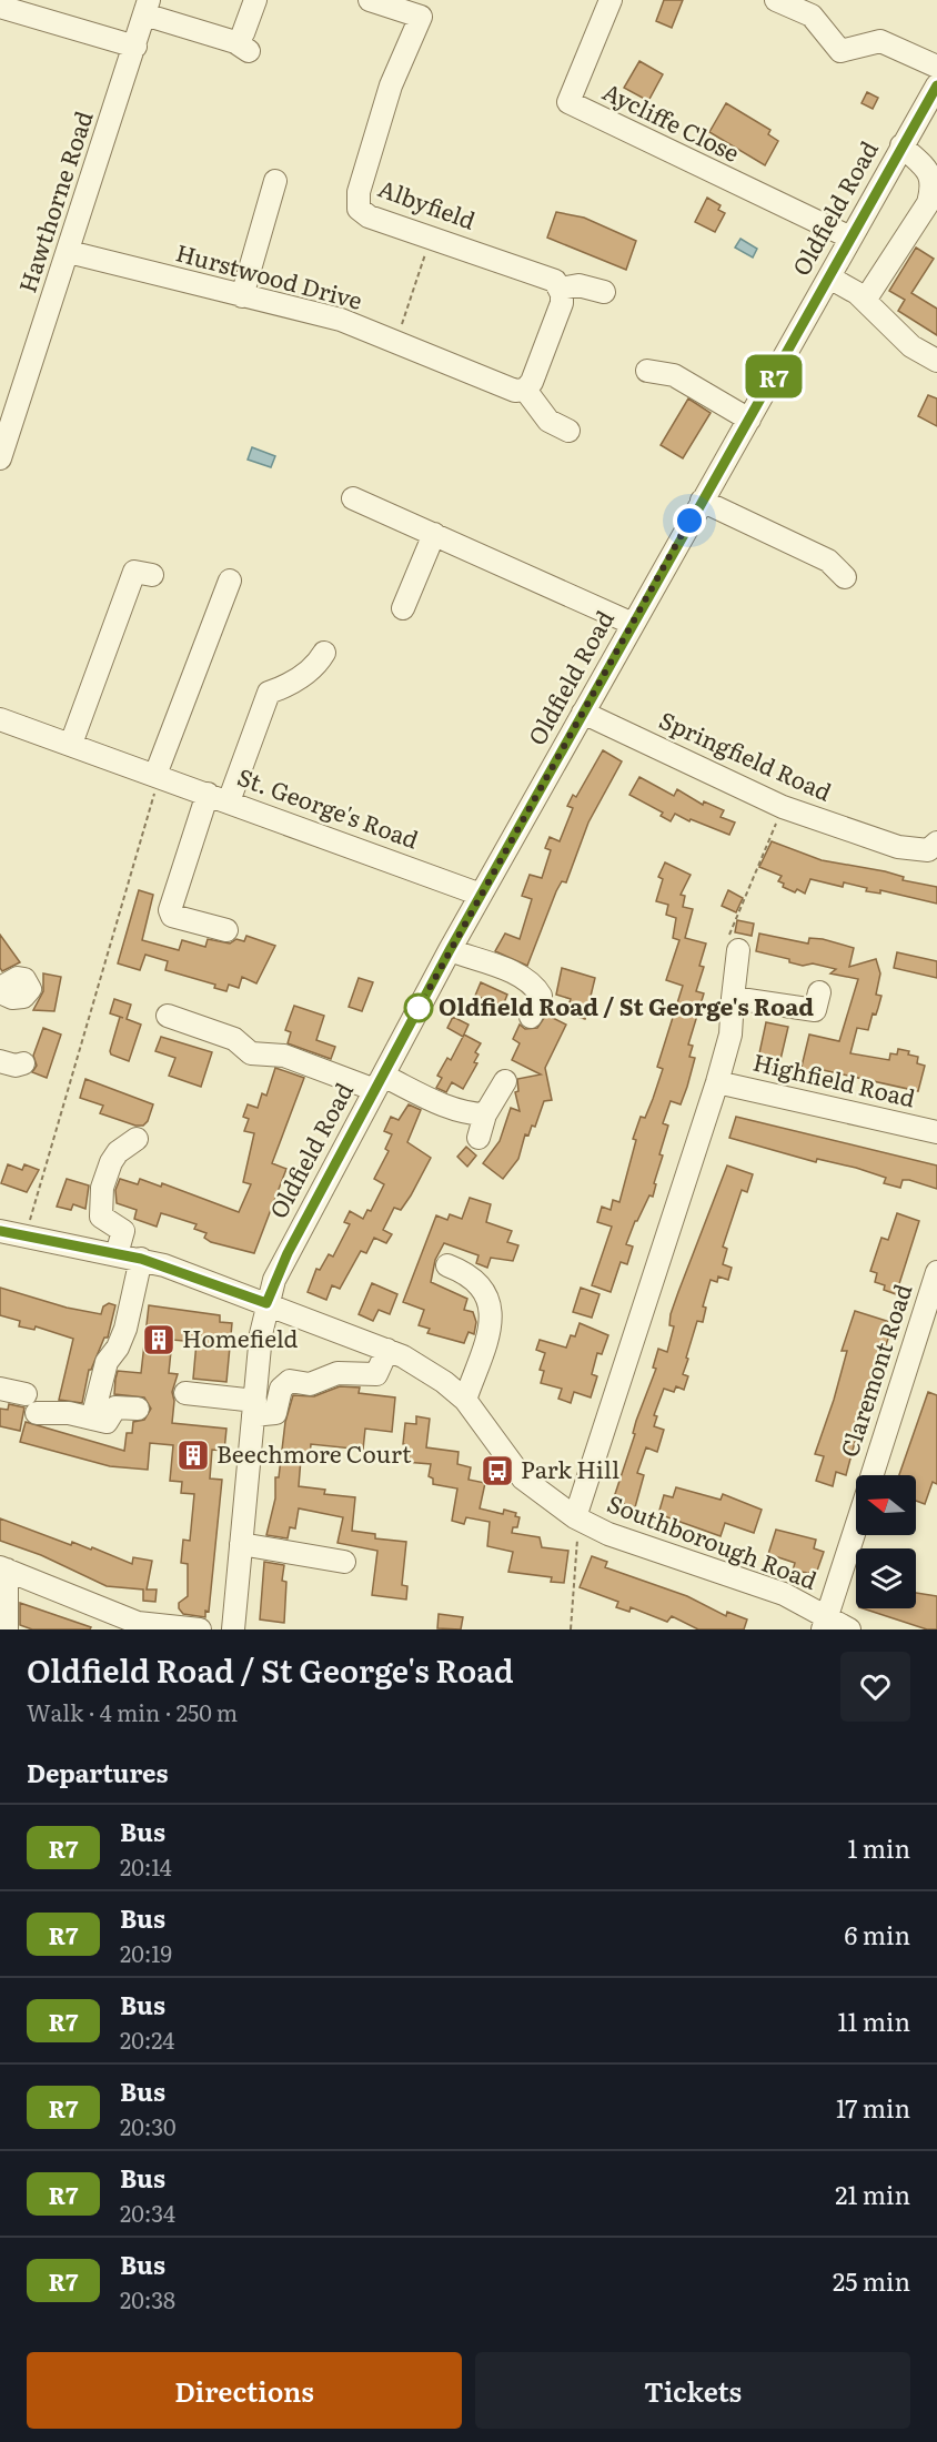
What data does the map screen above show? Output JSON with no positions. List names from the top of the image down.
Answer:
{
  "streets": {
    "street": [
      "Aycliffe Close",
      "Hawthorne Road",
      "Albyfield",
      "Oldfield Road",
      "Hurstwood Drive",
      "Springfield Road",
      "St. George's Road",
      "Highfield Road",
      "Claremont Road",
      "Southborough Road"
    ]
  },
  "crossings": [
    ["Aycliffe Close", "Oldfield Road"],
    ["Hawthorne Road", "Hurstwood Drive"],
    ["Oldfield Road", "Springfield Road"],
    ["Oldfield Road", "St. George's Road"],
    ["Oldfield Road", "Southborough Road"],
    ["Claremont Road", "Southborough Road"]
  ],
  "places": {
    "other": ["Oldfield Road / St George's Road"],
    "building": ["Homefield", "Beechmore Court"],
    "bus stop": ["Park Hill"]
  },
  "lines": ["bus line R7"],
  "north": "left",
  "page": {
    "on_map": "R7",
    "heading": [
      ["Oldfield Road / St George's Road", "Walk · 4 min · 250 m"],
      "Departures"
    ],
    "list": [
      {
        "mark": "R7",
        "name": "Bus",
        "note": "20:14",
        "value": "1 min"
      },
      {
        "mark": "R7",
        "name": "Bus",
        "note": "20:19",
        "value": "6 min"
      },
      {
        "mark": "R7",
        "name": "Bus",
        "note": "20:24",
        "value": "11 min"
      },
      {
        "mark": "R7",
        "name": "Bus",
        "note": "20:30",
        "value": "17 min"
      },
      {
        "mark": "R7",
        "name": "Bus",
        "note": "20:34",
        "value": "21 min"
      },
      {
        "mark": "R7",
        "name": "Bus",
        "note": "20:38",
        "value": "25 min"
      }
    ],
    "buttons": ["Directions", "Tickets"]
  }
}
